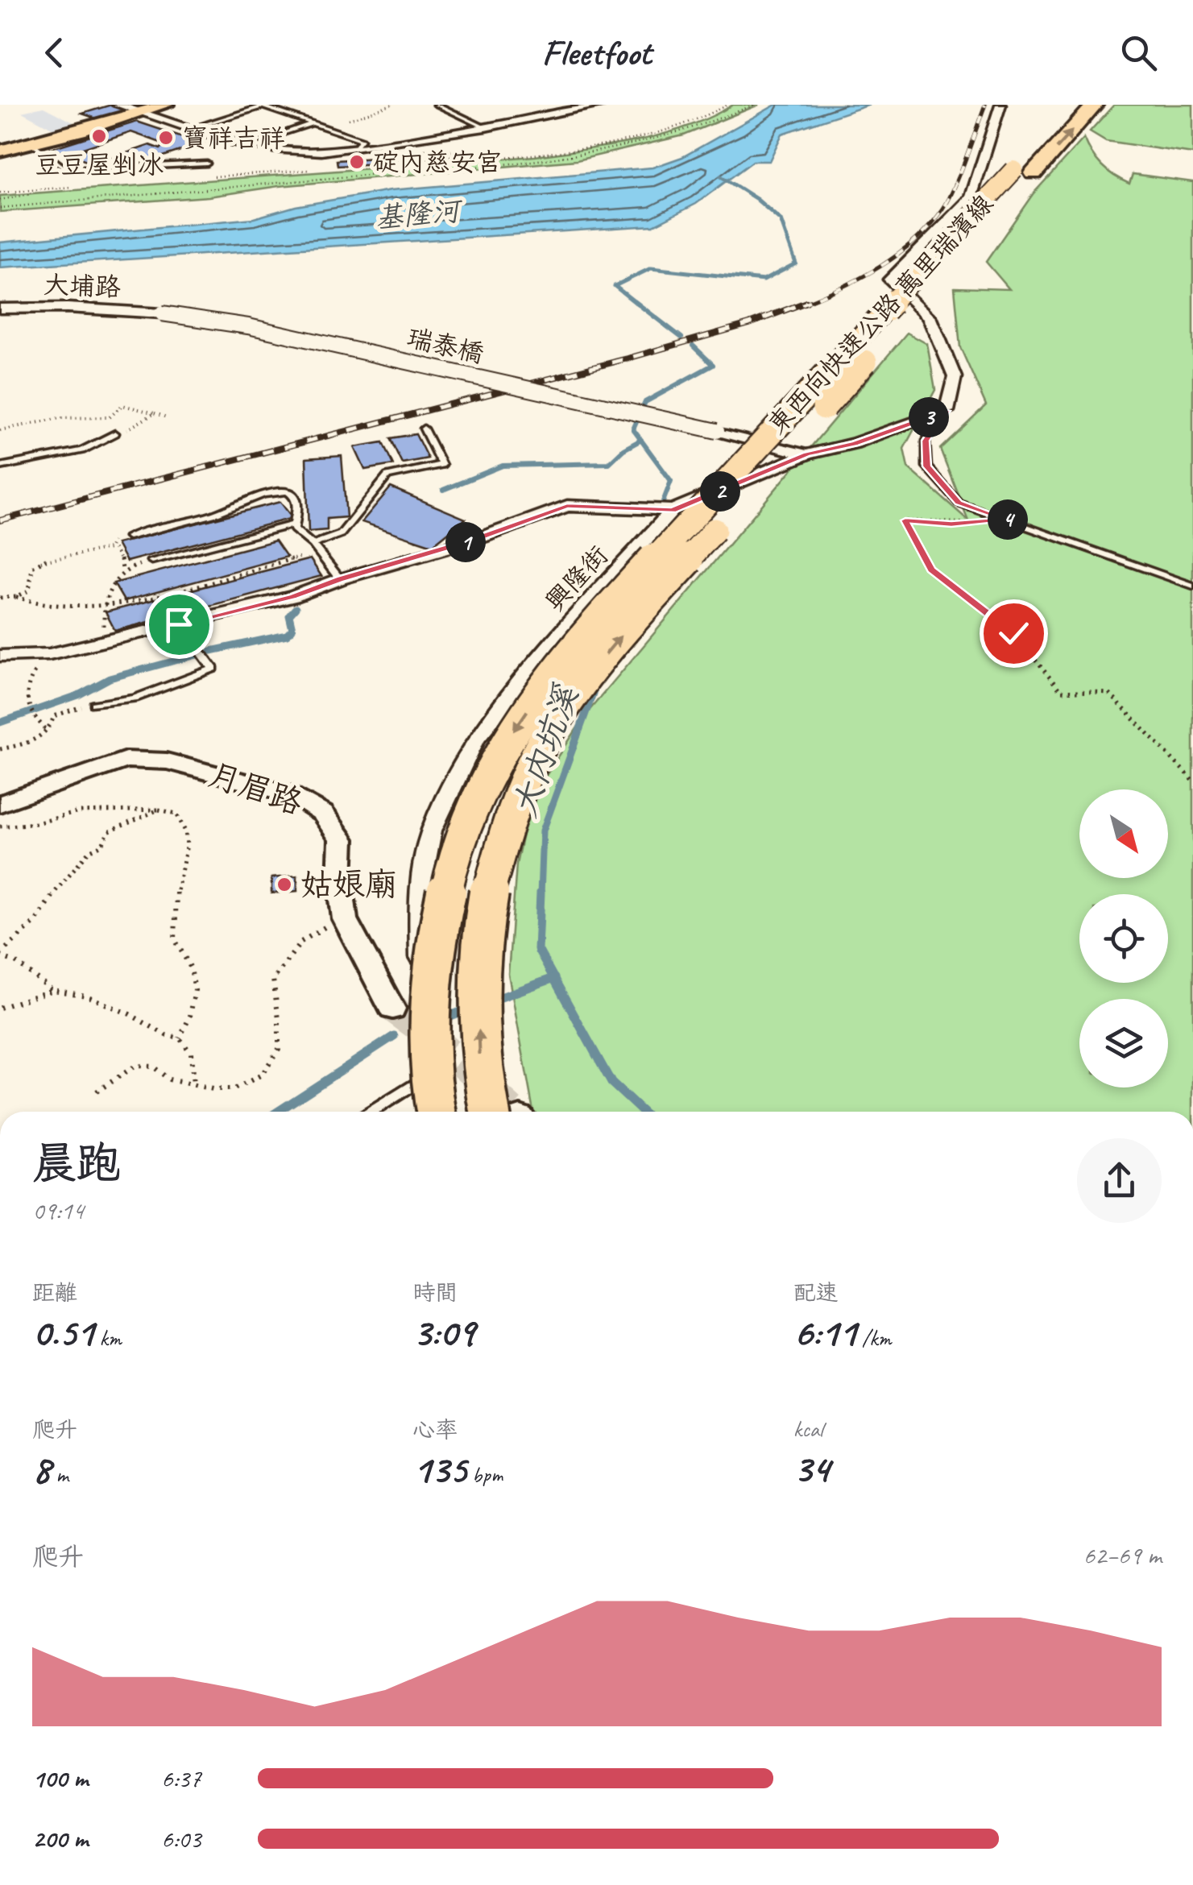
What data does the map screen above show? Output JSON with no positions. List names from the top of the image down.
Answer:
{
  "streets": {
    "highway": ["東西向快速公路 萬里瑞濱線"],
    "street": [
      "大埔路",
      "瑞泰橋",
      "興隆街",
      "月眉路"
    ]
  },
  "crossings": [
    ["大埔路", "瑞泰橋"]
  ],
  "water": ["基隆河", "大內坑溪"],
  "places": [
    "豆豆屋剉冰",
    "寶祥吉祥",
    "碇內慈安宮",
    "姑娘廟"
  ],
  "north": "bottom right",
  "page": {
    "header": "Fleetfoot",
    "pins": [
      "3",
      "2",
      "4",
      "1"
    ],
    "heading": ["晨跑", "09:14"],
    "stats": [
      ["距離", "0.51 km"],
      ["時間", "3:09"],
      ["配速", "6:11 /km"],
      ["爬升", "8 m"],
      ["心率", "135 bpm"],
      ["kcal", "34"]
    ],
    "chart": ["爬升", "62–69 m"],
    "list": [
      {
        "name": "100 m",
        "note": "6:37"
      },
      {
        "name": "200 m",
        "note": "6:03"
      }
    ]
  }
}
